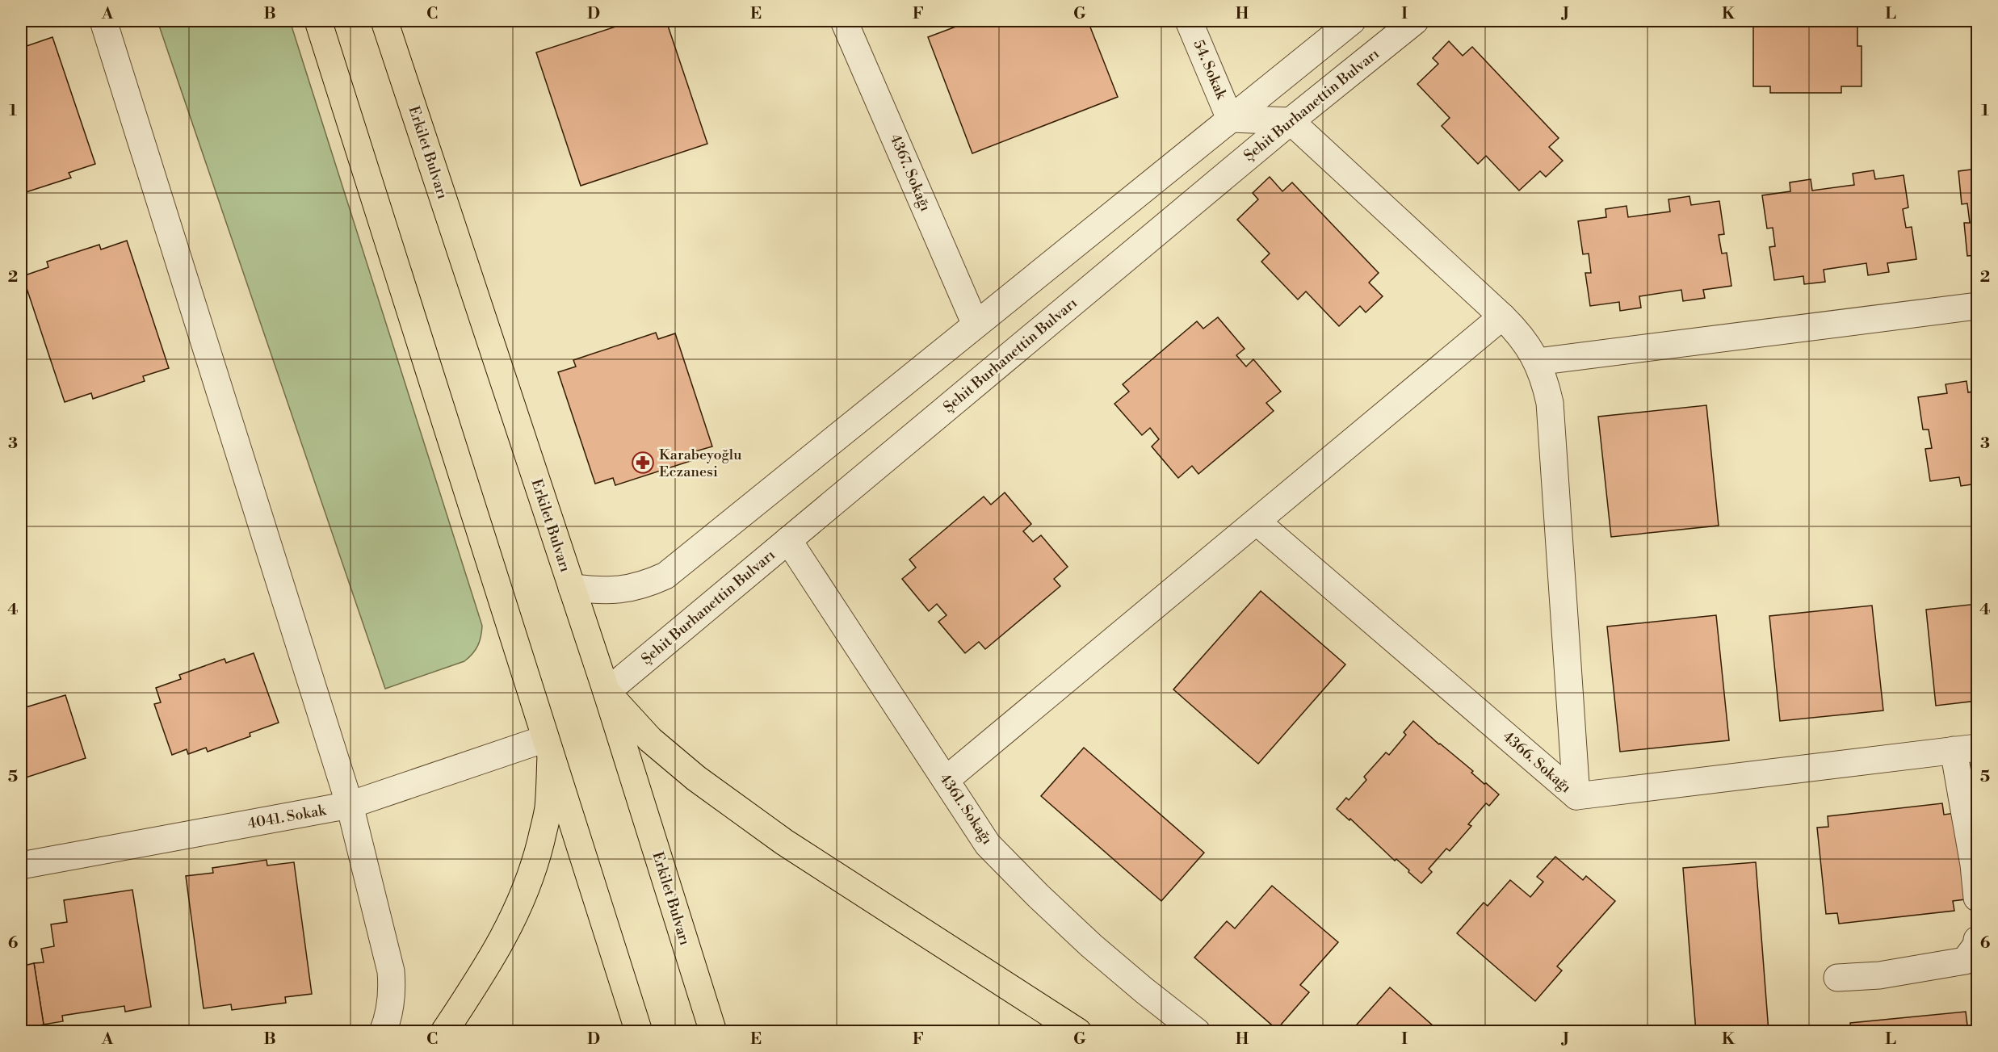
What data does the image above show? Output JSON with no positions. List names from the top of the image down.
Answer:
{
  "streets": {
    "main road": ["Erkilet Bulvarı"],
    "street": [
      "54. Sokak",
      "Şehit Burhanettin Bulvarı",
      "4367. Sokağı",
      "4366. Sokağı",
      "4361. Sokağı",
      "4041. Sokak"
    ]
  },
  "crossings": [
    ["Şehit Burhanettin Bulvarı", "Erkilet Bulvarı"],
    ["Şehit Burhanettin Bulvarı", "4361. Sokağı"]
  ],
  "places": {
    "pharmacy": ["Karabeyoğlu Eczanesi"]
  },
  "grid": {
    "columns": [
      "A",
      "B",
      "C",
      "D",
      "E",
      "F",
      "G",
      "H",
      "I",
      "J",
      "K",
      "L"
    ],
    "rows": [
      "1",
      "2",
      "3",
      "4",
      "5",
      "6"
    ]
  }
}
